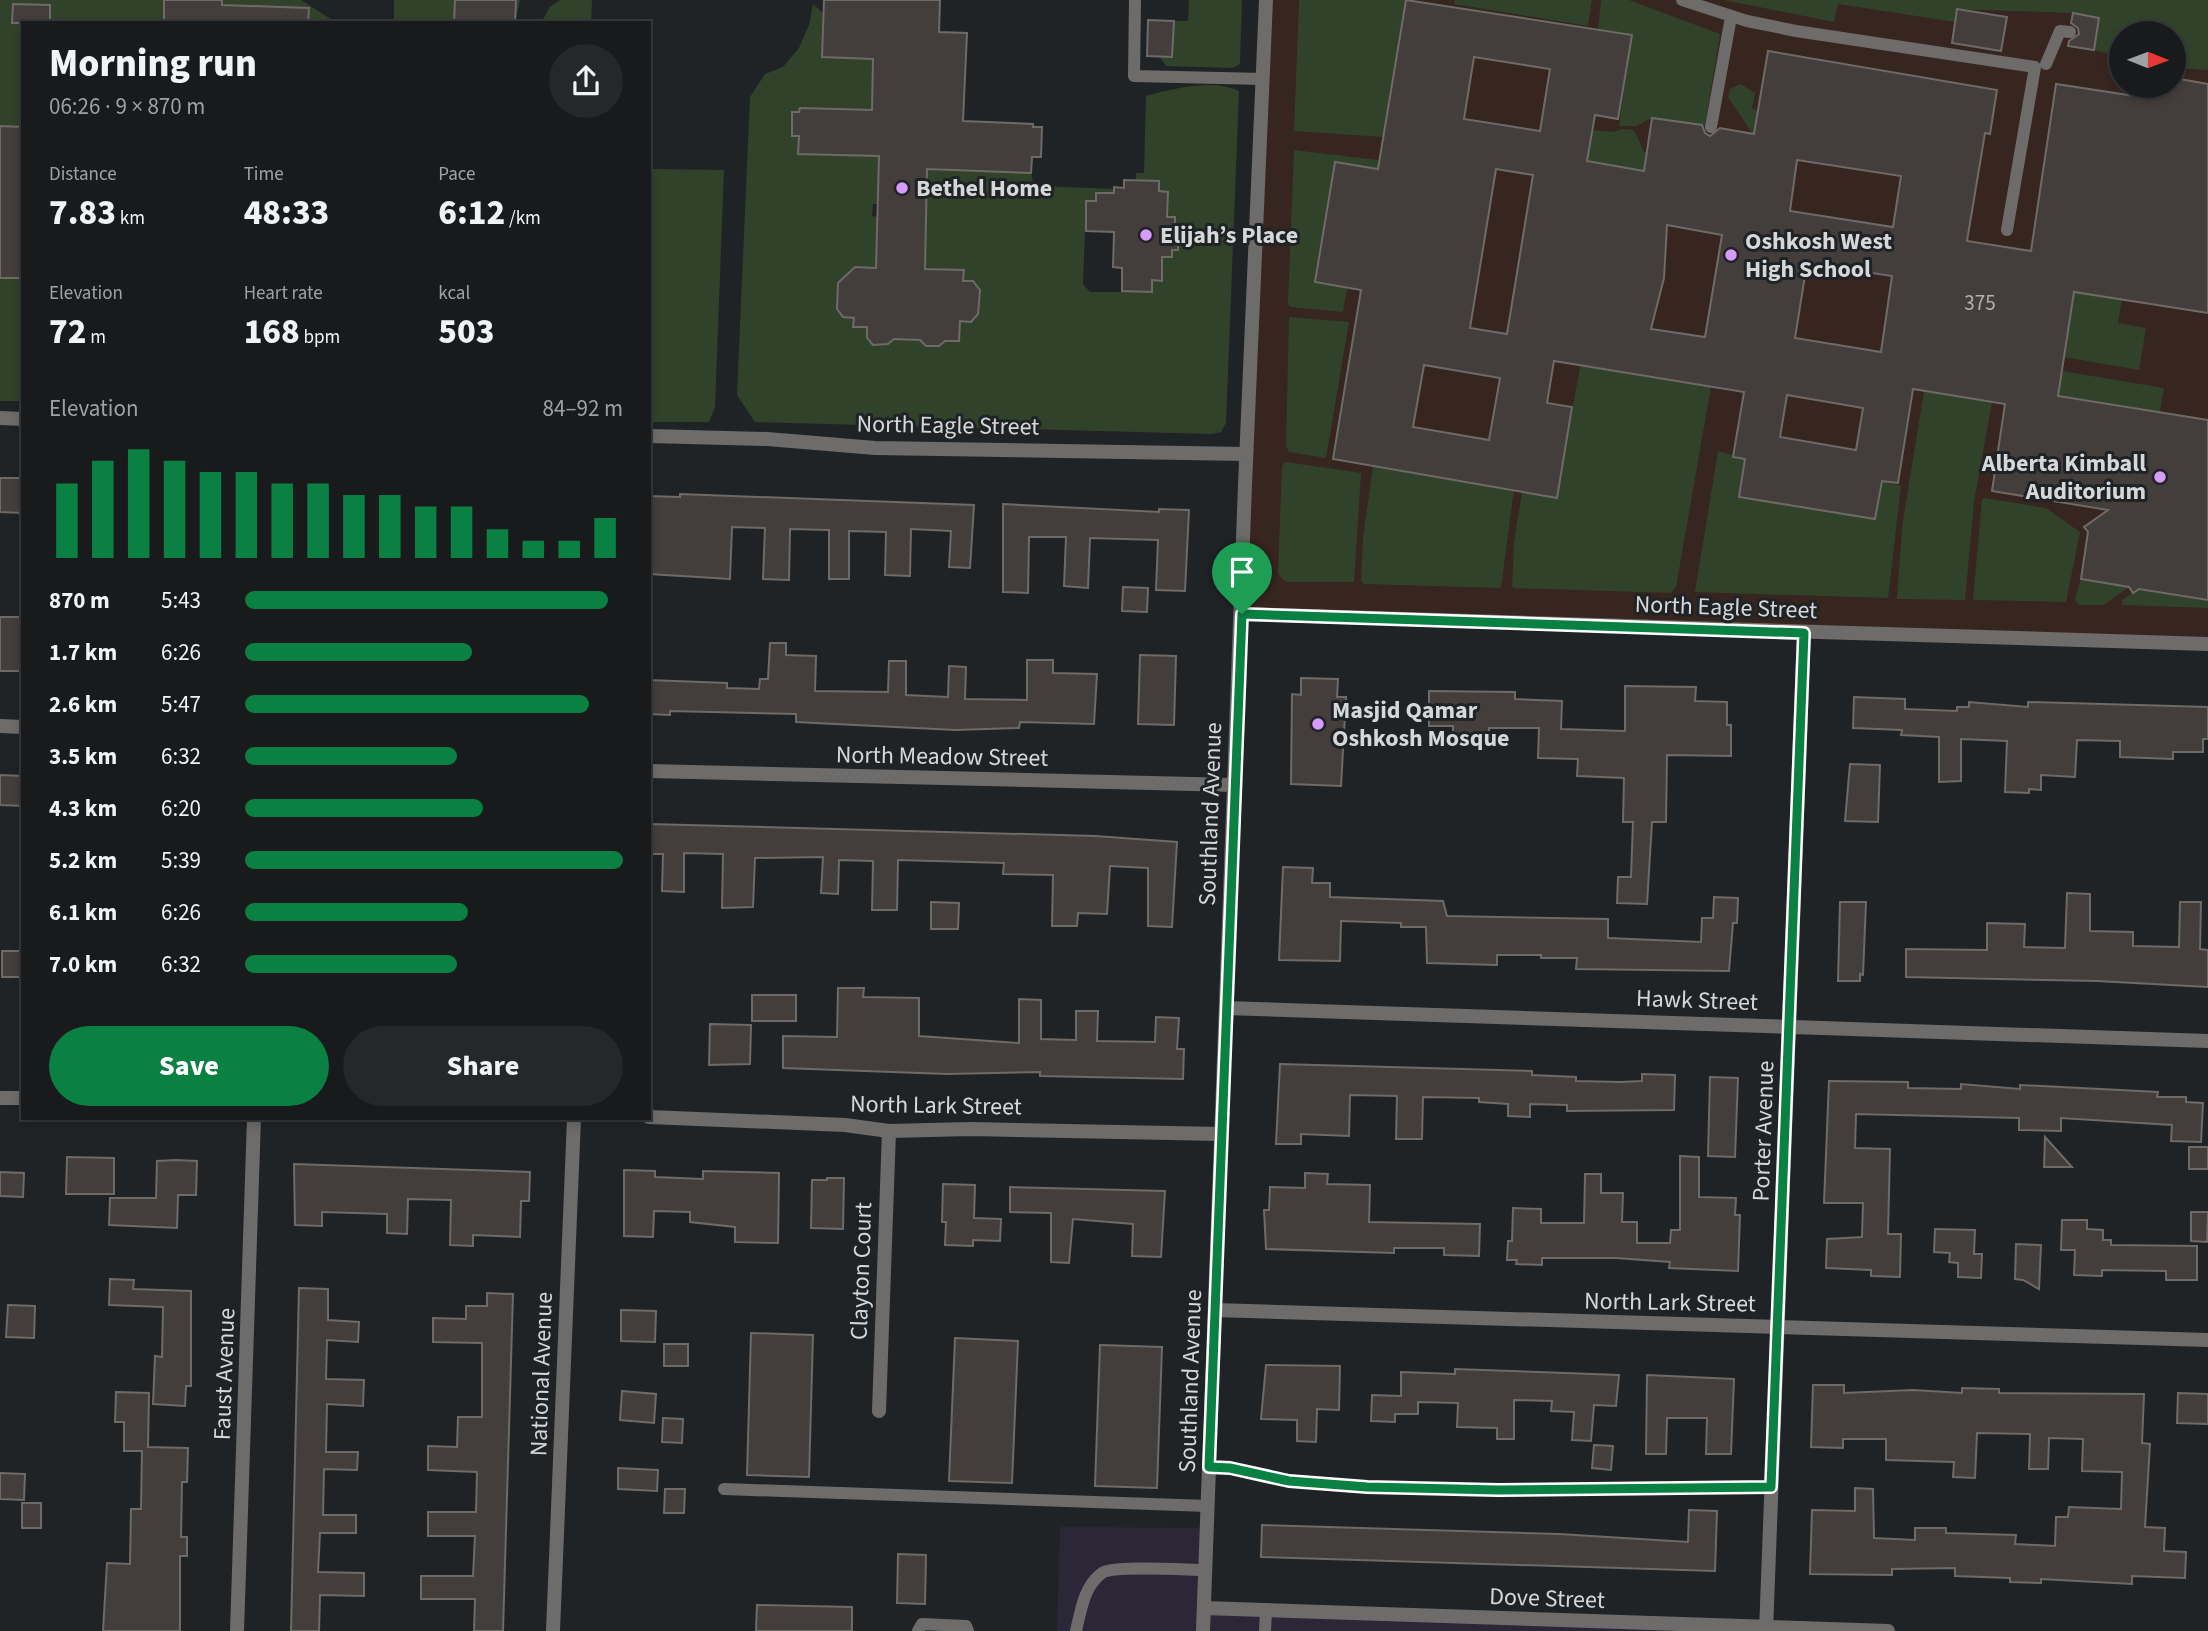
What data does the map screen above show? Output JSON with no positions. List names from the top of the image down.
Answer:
{
  "streets": {
    "street": [
      "North Eagle Street",
      "North Meadow Street",
      "Southland Avenue",
      "Hawk Street",
      "North Lark Street",
      "Porter Avenue",
      "Clayton Court",
      "Faust Avenue",
      "National Avenue",
      "Dove Street"
    ]
  },
  "crossings": [
    ["North Eagle Street", "Southland Avenue"],
    ["North Eagle Street", "Porter Avenue"],
    ["North Meadow Street", "Southland Avenue"],
    ["Southland Avenue", "Hawk Street"],
    ["Southland Avenue", "North Lark Street"],
    ["Southland Avenue", "Dove Street"],
    ["Hawk Street", "Porter Avenue"],
    ["North Lark Street", "Porter Avenue"],
    ["North Lark Street", "Clayton Court"],
    ["Porter Avenue", "Dove Street"]
  ],
  "places": [
    "Bethel Home",
    "Elijah’s Place",
    "Oshkosh West High School",
    "Alberta Kimball Auditorium",
    "Masjid Qamar Oshkosh Mosque"
  ],
  "house_numbers": ["375"],
  "north": "right",
  "page": {
    "heading": ["Morning run", "06:26 · 9 × 870 m"],
    "stats": [
      ["Distance", "7.83 km"],
      ["Time", "48:33"],
      ["Pace", "6:12 /km"],
      ["Elevation", "72 m"],
      ["Heart rate", "168 bpm"],
      ["kcal", "503"]
    ],
    "chart": ["Elevation", "84–92 m"],
    "list": [
      {
        "name": "870 m",
        "note": "5:43"
      },
      {
        "name": "1.7 km",
        "note": "6:26"
      },
      {
        "name": "2.6 km",
        "note": "5:47"
      },
      {
        "name": "3.5 km",
        "note": "6:32"
      },
      {
        "name": "4.3 km",
        "note": "6:20"
      },
      {
        "name": "5.2 km",
        "note": "5:39"
      },
      {
        "name": "6.1 km",
        "note": "6:26"
      },
      {
        "name": "7.0 km",
        "note": "6:32"
      }
    ],
    "buttons": ["Save", "Share"]
  }
}
